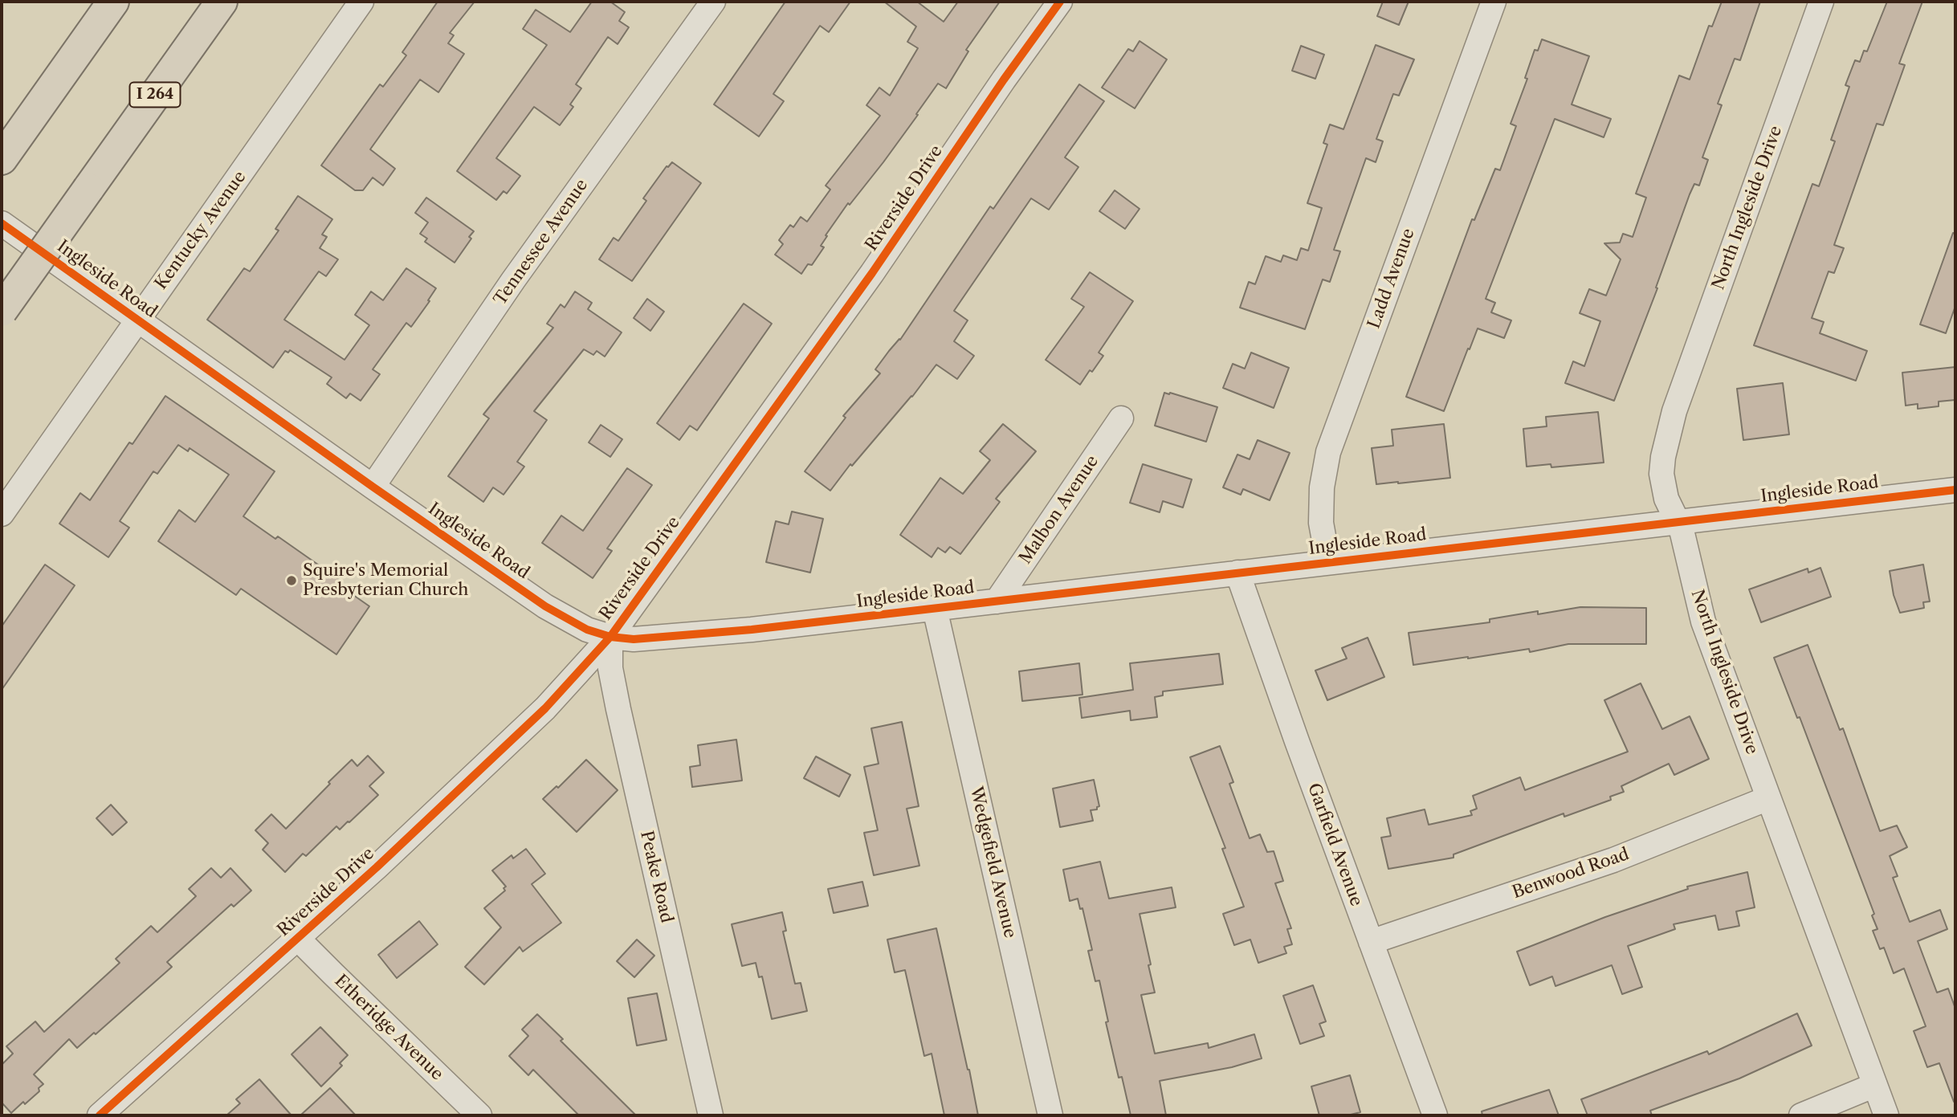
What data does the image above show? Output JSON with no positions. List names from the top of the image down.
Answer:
{
  "streets": {
    "highway": ["I 264"],
    "street": [
      "Riverside Drive",
      "North Ingleside Drive",
      "Kentucky Avenue",
      "Tennessee Avenue",
      "Ladd Avenue",
      "Ingleside Road",
      "Malbon Avenue",
      "Garfield Avenue",
      "Wedgefield Avenue",
      "Benwood Road",
      "Peake Road",
      "Etheridge Avenue"
    ]
  },
  "crossings": [
    ["Riverside Drive", "Ingleside Road"],
    ["Riverside Drive", "Peake Road"],
    ["Riverside Drive", "Etheridge Avenue"],
    ["North Ingleside Drive", "Ingleside Road"],
    ["North Ingleside Drive", "Benwood Road"],
    ["Kentucky Avenue", "Ingleside Road"],
    ["Tennessee Avenue", "Ingleside Road"],
    ["Ladd Avenue", "Ingleside Road"],
    ["Ingleside Road", "Malbon Avenue"],
    ["Ingleside Road", "Garfield Avenue"],
    ["Ingleside Road", "Wedgefield Avenue"],
    ["Ingleside Road", "Peake Road"],
    ["Garfield Avenue", "Benwood Road"]
  ],
  "places": ["Squire's Memorial Presbyterian Church"]
}
